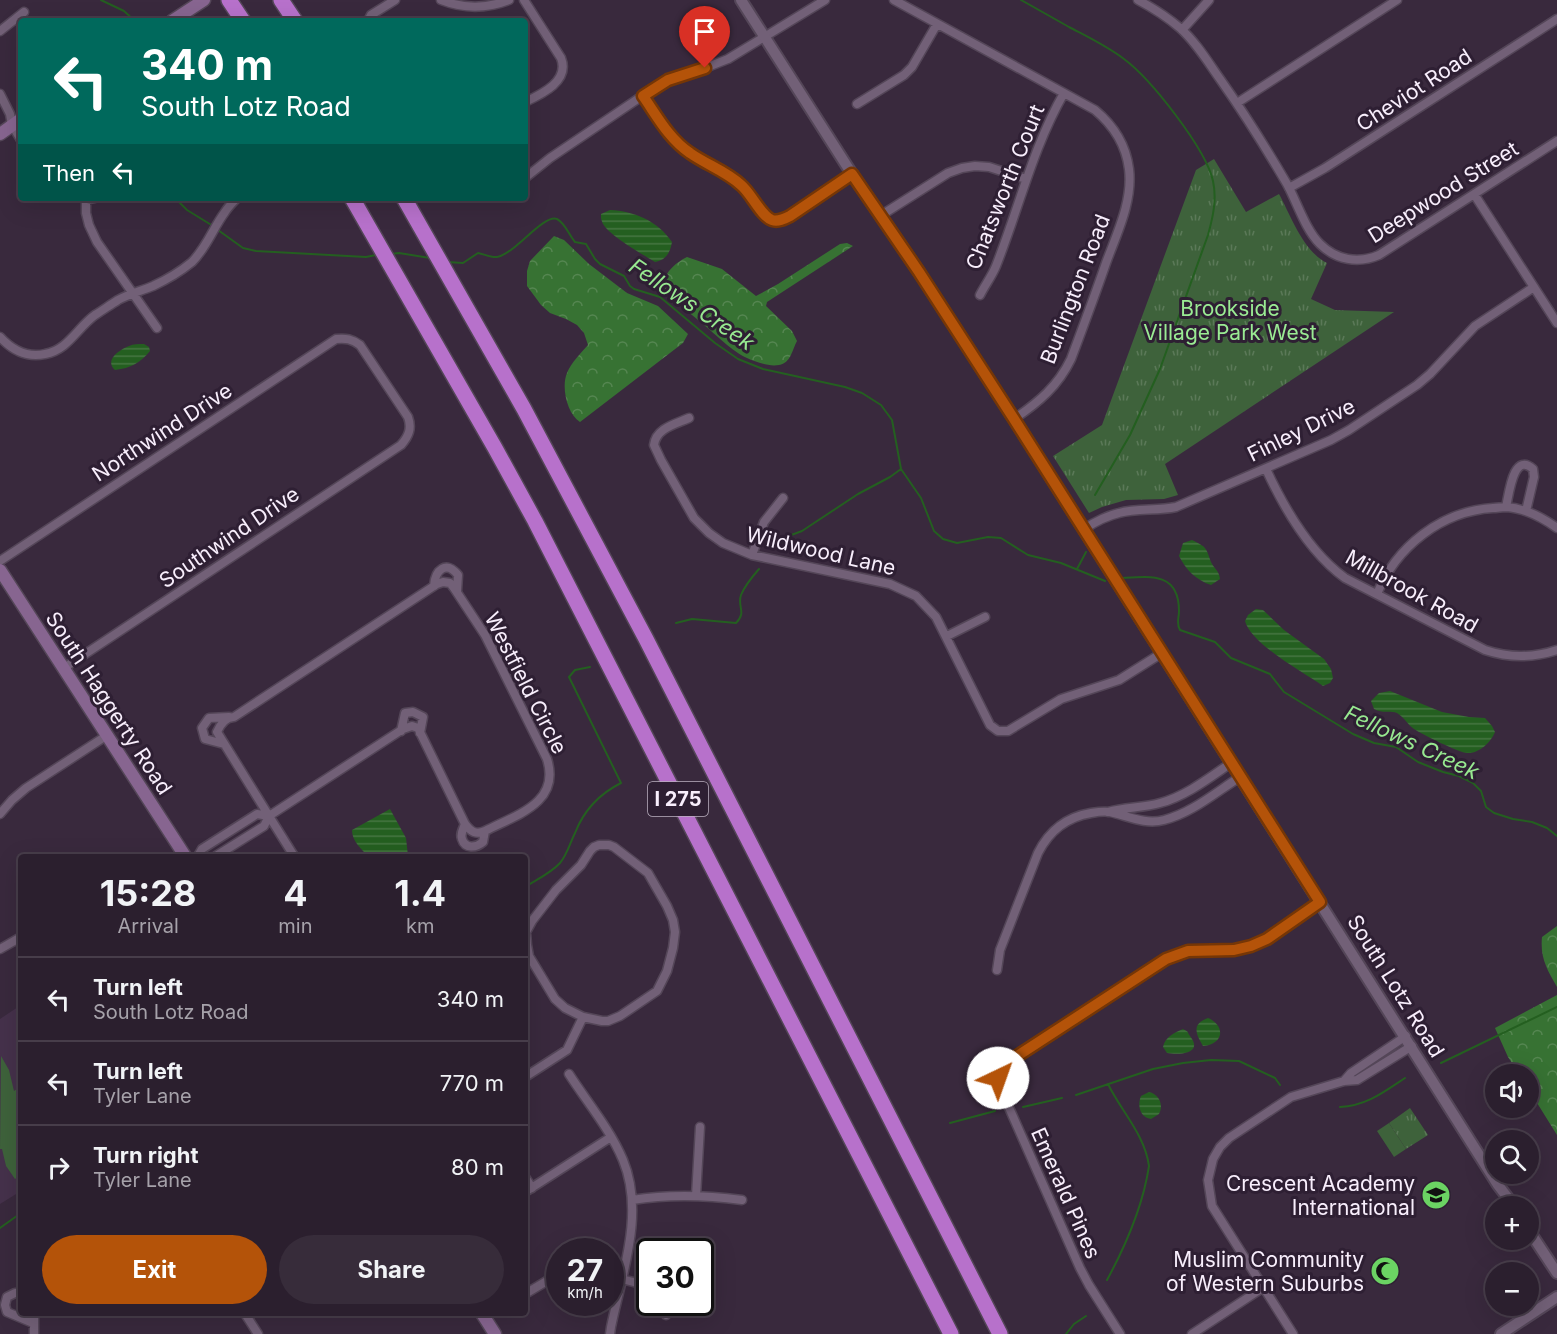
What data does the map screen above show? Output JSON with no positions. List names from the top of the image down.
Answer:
{
  "streets": {
    "highway": ["I 275"],
    "main road": ["South Haggerty Road"],
    "street": [
      "Cheviot Road",
      "Chatsworth Court",
      "Deepwood Street",
      "Burlington Road",
      "Finley Drive",
      "Northwind Drive",
      "Southwind Drive",
      "Wildwood Lane",
      "Millbrook Road",
      "Westfield Circle",
      "South Lotz Road",
      "Emerald Pines"
    ]
  },
  "crossings": [
    ["Cheviot Road", "Deepwood Street"],
    ["Chatsworth Court", "Burlington Road"],
    ["Burlington Road", "South Lotz Road"],
    ["Finley Drive", "Millbrook Road"],
    ["Finley Drive", "South Lotz Road"],
    ["Northwind Drive", "Southwind Drive"],
    ["Southwind Drive", "South Haggerty Road"],
    ["Wildwood Lane", "South Lotz Road"],
    ["South Lotz Road", "Emerald Pines"]
  ],
  "water": ["Fellows Creek"],
  "parks": ["Brookside Village Park West"],
  "places": {
    "school or university": ["Crescent Academy International"],
    "mosque": ["Muslim Community of Western Suburbs"]
  },
  "page": {
    "turn": ["340 m", "South Lotz Road"],
    "then": "Then",
    "eta": [
      "15:28",
      "Arrival",
      "4",
      "min",
      "1.4",
      "km"
    ],
    "list": [
      {
        "name": "Turn left",
        "note": "South Lotz Road",
        "value": "340 m"
      },
      {
        "name": "Turn left",
        "note": "Tyler Lane",
        "value": "770 m"
      },
      {
        "name": "Turn right",
        "note": "Tyler Lane",
        "value": "80 m"
      }
    ],
    "map_buttons": ["+", "−"],
    "buttons": ["Exit", "Share"],
    "speed": "27 km/h",
    "limit": "30"
  }
}
